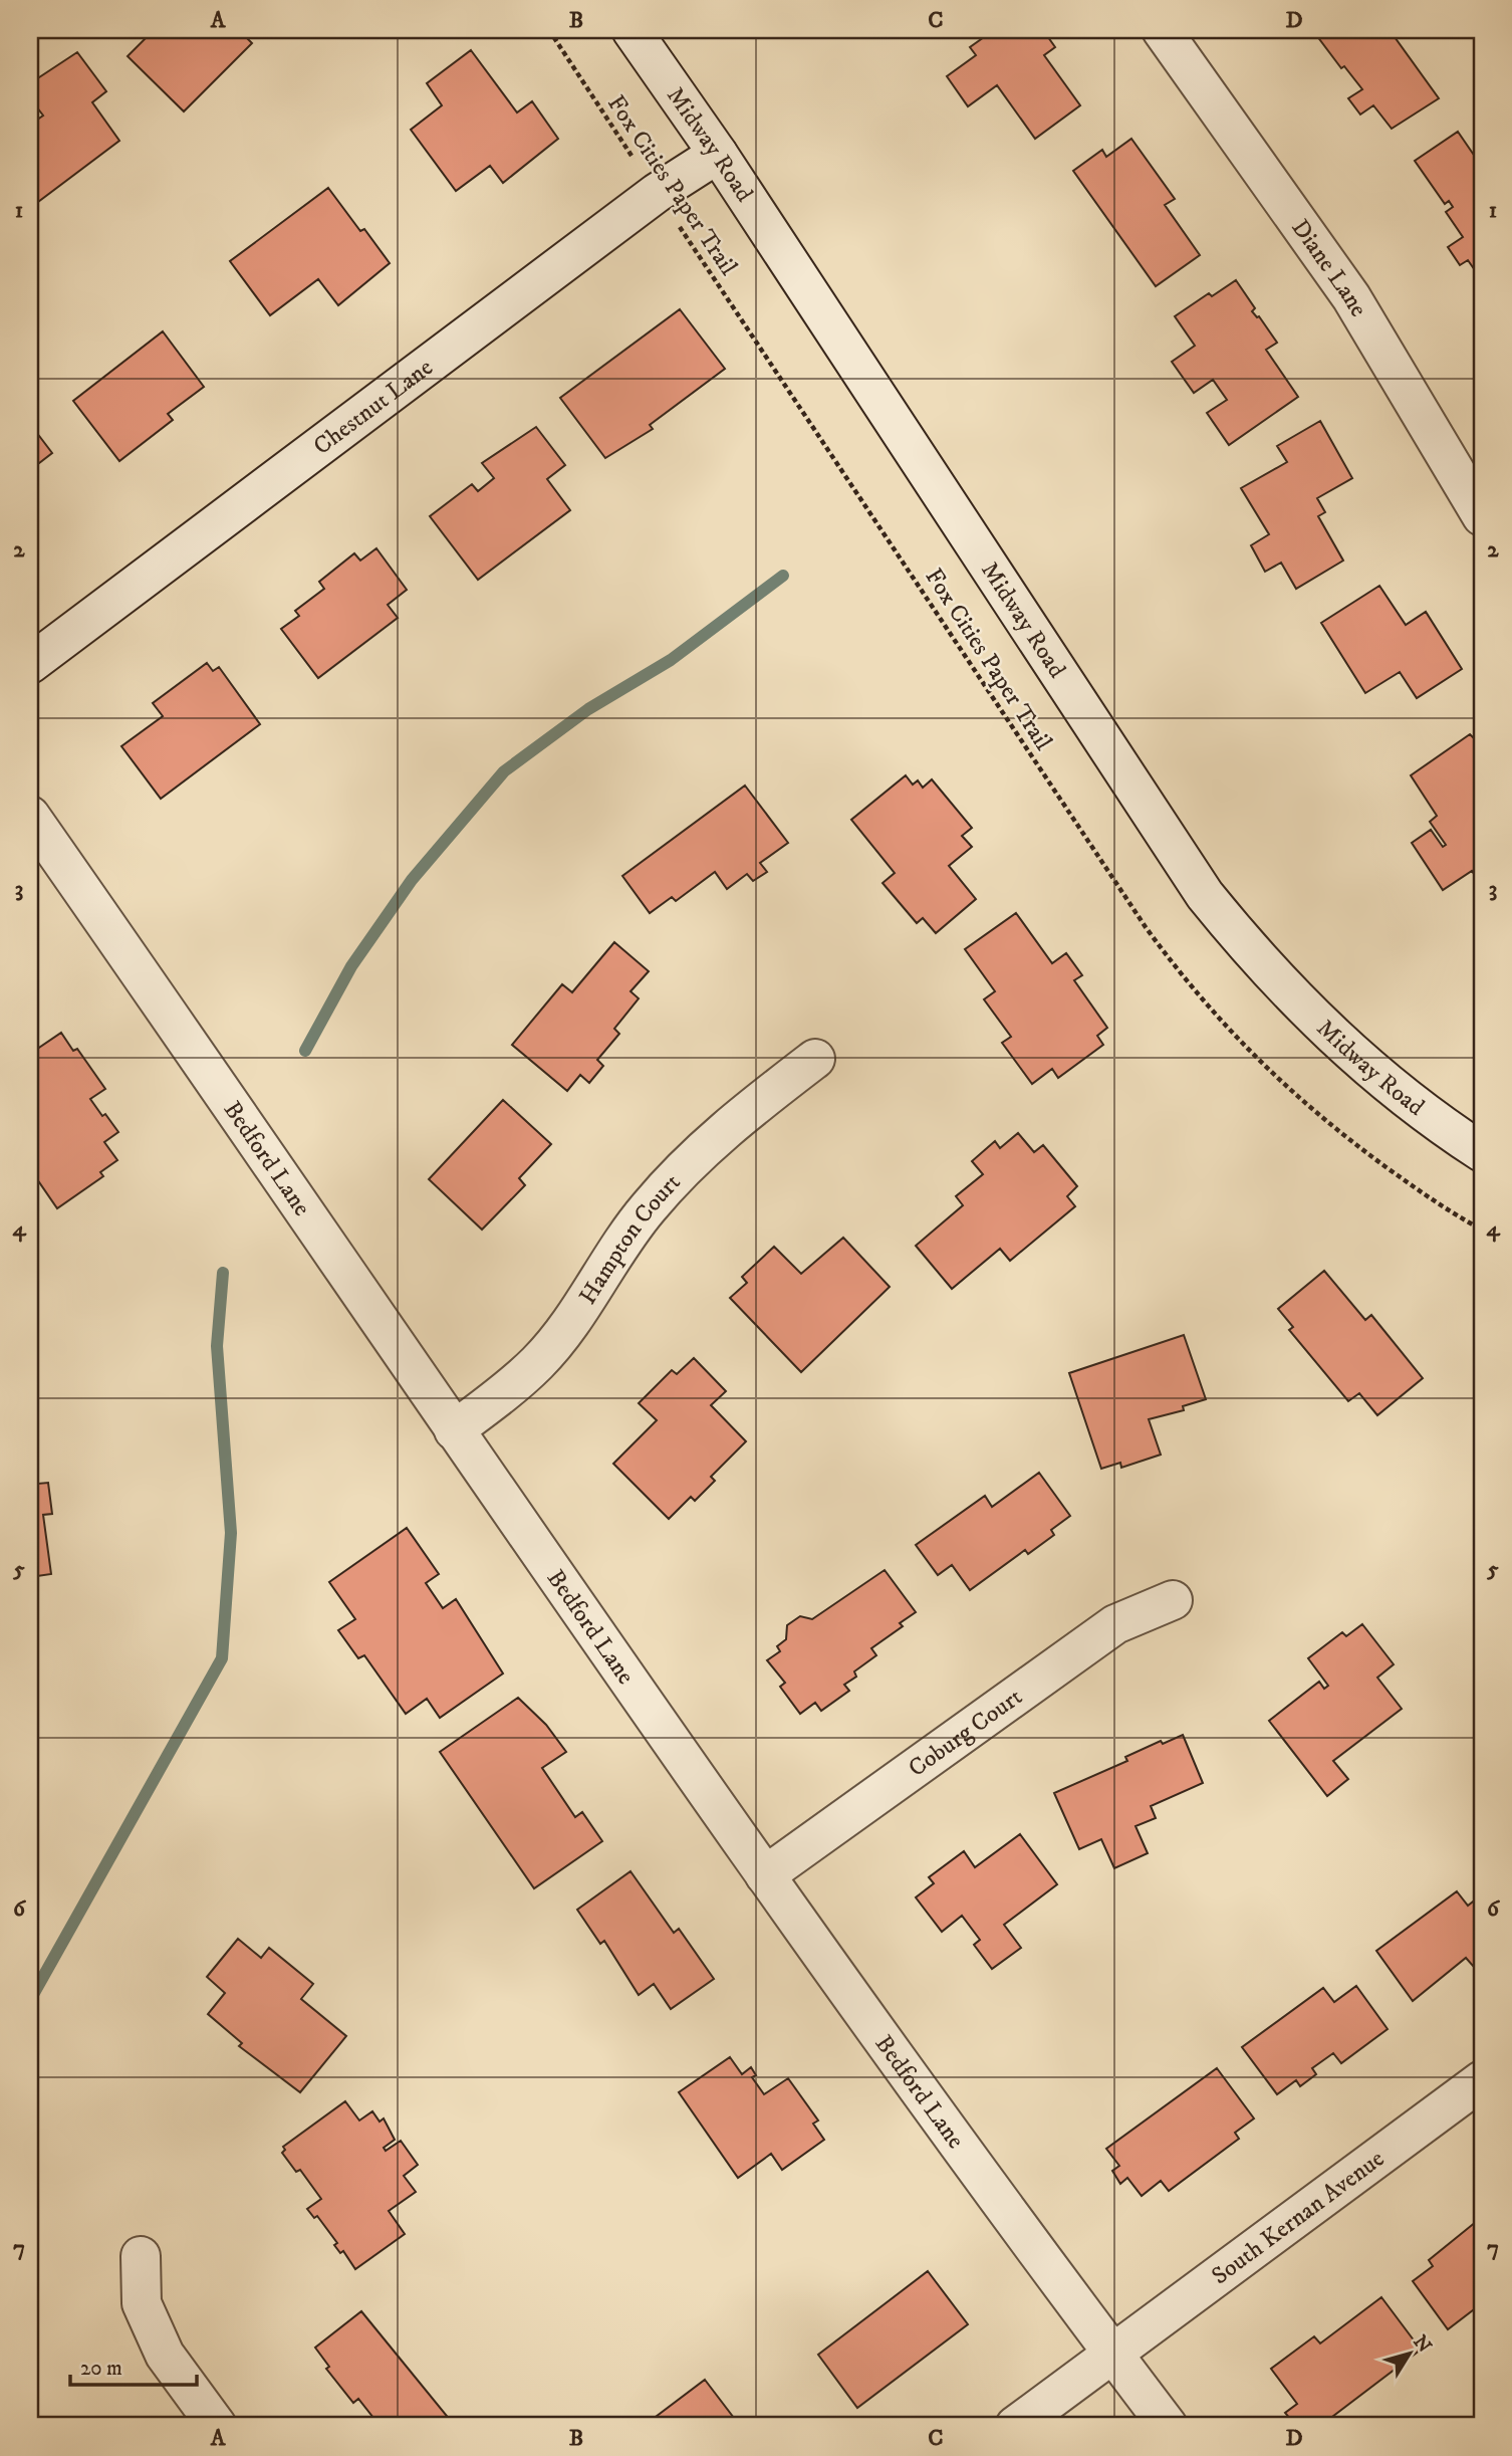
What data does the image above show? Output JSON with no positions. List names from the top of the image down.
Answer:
{
  "streets": {
    "street": [
      "Midway Road",
      "Diane Lane",
      "Chestnut Lane",
      "Bedford Lane",
      "Hampton Court",
      "Coburg Court",
      "South Kernan Avenue"
    ],
    "path": ["Fox Cities Paper Trail"]
  },
  "crossings": [
    ["Midway Road", "Chestnut Lane"],
    ["Fox Cities Paper Trail", "Chestnut Lane"],
    ["Bedford Lane", "Hampton Court"],
    ["Bedford Lane", "Coburg Court"],
    ["Bedford Lane", "South Kernan Avenue"]
  ],
  "scale_bar": "20 m",
  "north": "top right",
  "grid": {
    "columns": [
      "A",
      "B",
      "C",
      "D"
    ],
    "rows": [
      "1",
      "2",
      "3",
      "4",
      "5",
      "6",
      "7"
    ]
  }
}
